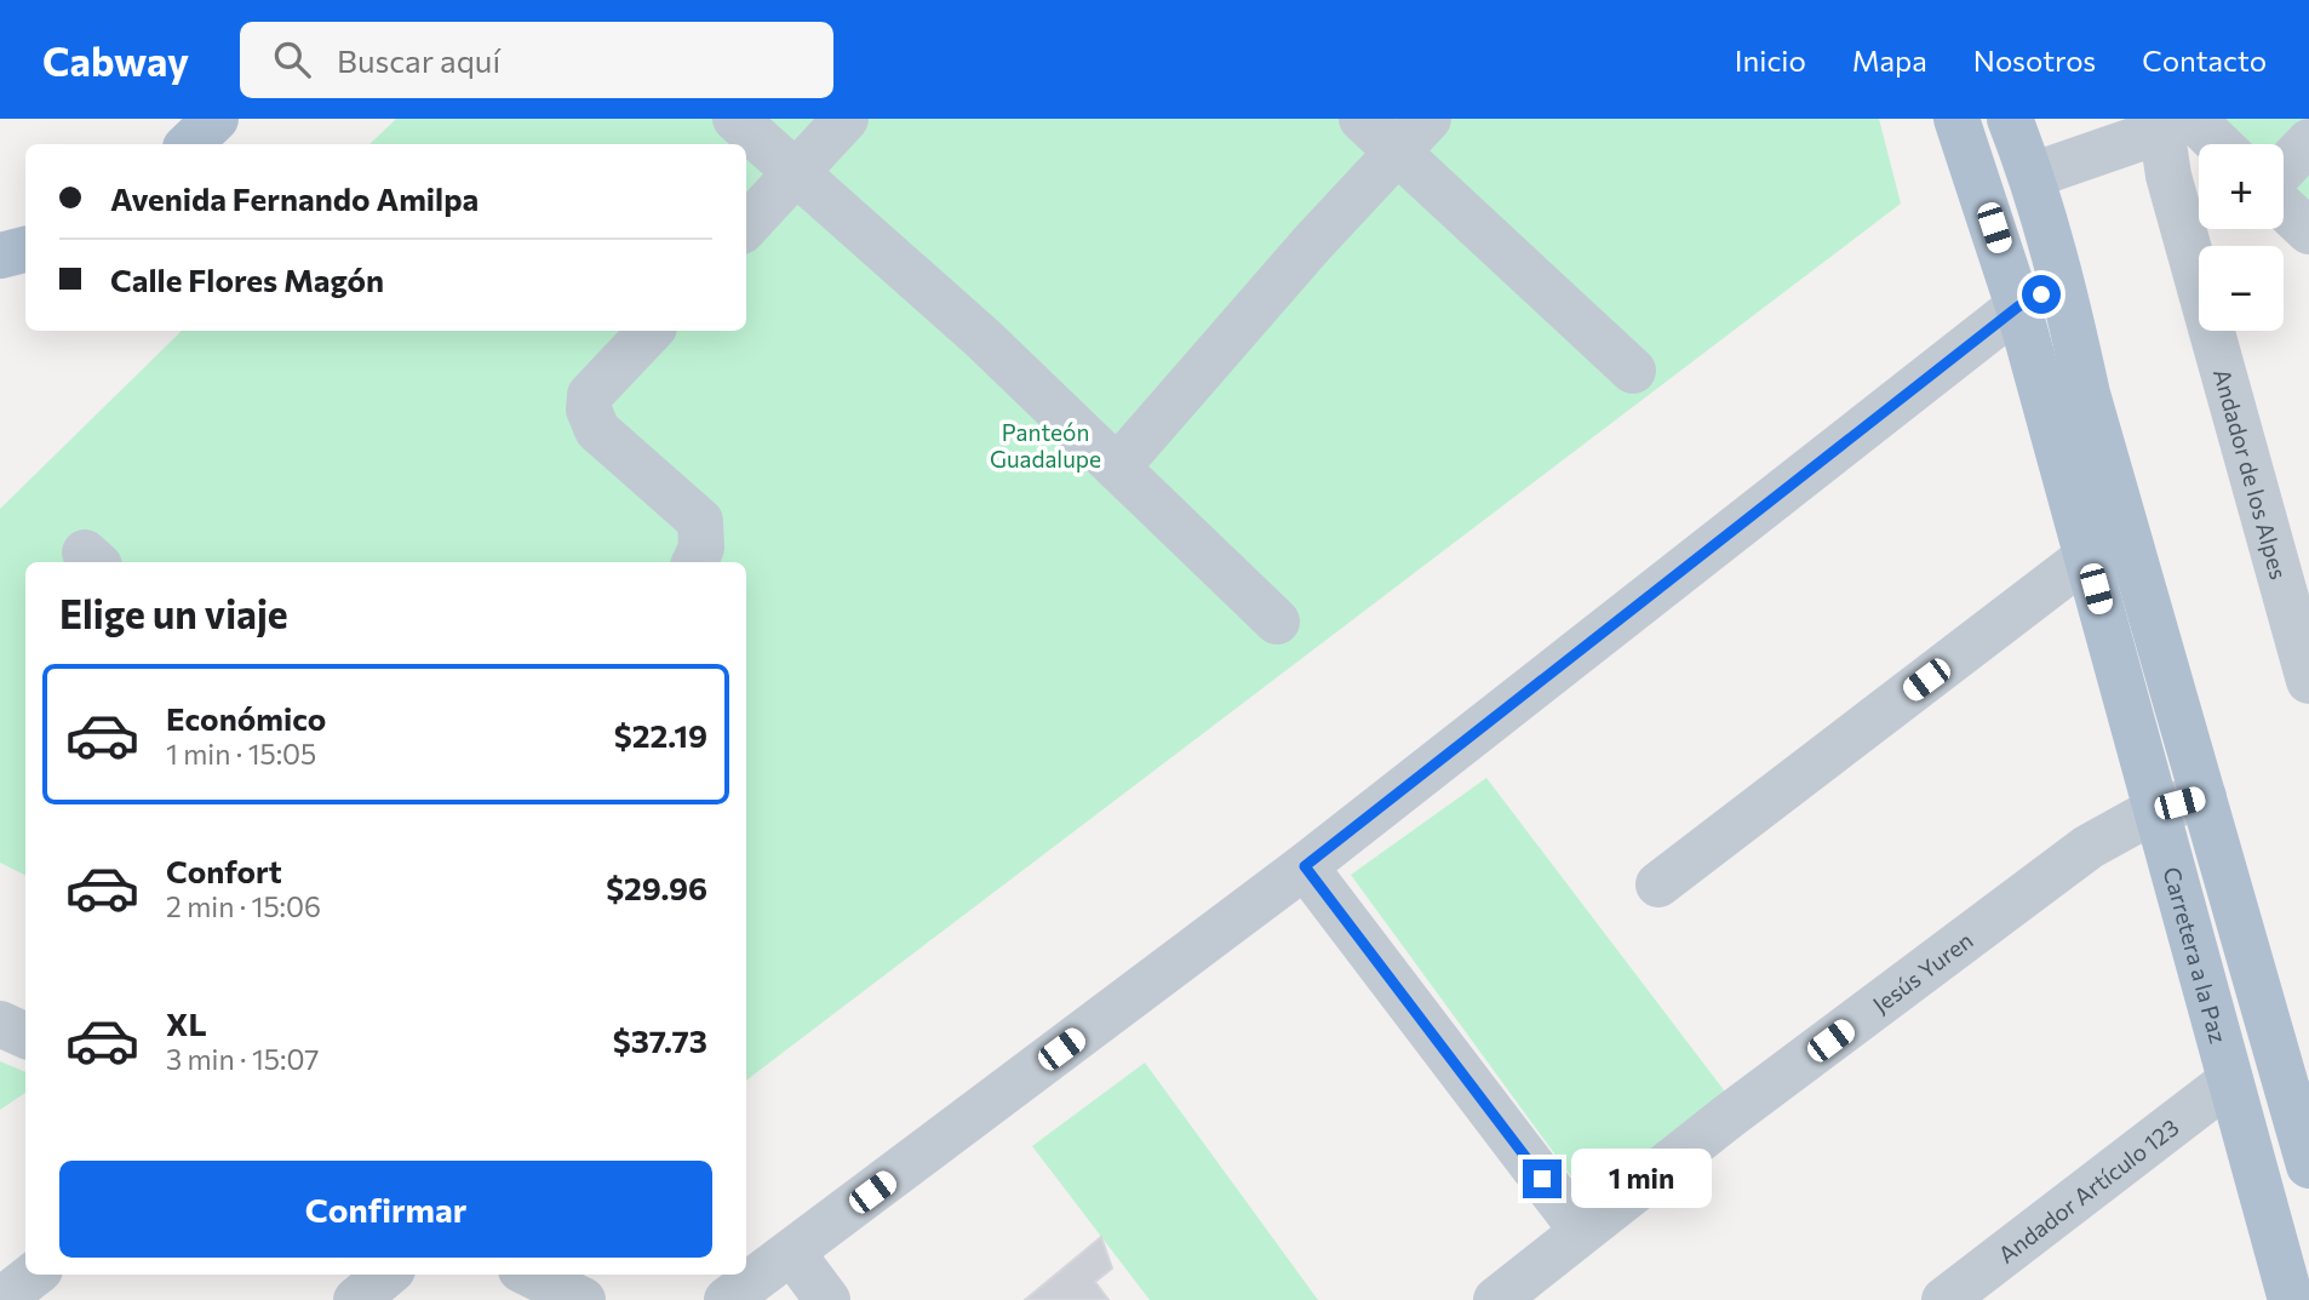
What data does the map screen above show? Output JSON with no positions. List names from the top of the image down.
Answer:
{
  "streets": {
    "main road": ["Carretera a la Paz"],
    "street": ["Andador de los Alpes", "Jesús Yuren", "Andador Artículo 123"]
  },
  "crossings": [
    ["Carretera a la Paz", "Jesús Yuren"],
    ["Carretera a la Paz", "Andador Artículo 123"]
  ],
  "parks": ["Panteón Guadalupe"],
  "page": {
    "header": "Cabway",
    "search": "Buscar aquí",
    "nav": [
      "Inicio",
      "Mapa",
      "Nosotros",
      "Contacto"
    ],
    "map_buttons": ["+", "−"],
    "banner": ["Avenida Fernando Amilpa", "Calle Flores Magón"],
    "heading": "Elige un viaje",
    "list": [
      {
        "name": "Económico",
        "note": "1 min · 15:05",
        "value": "$22.19"
      },
      {
        "name": "Confort",
        "note": "2 min · 15:06",
        "value": "$29.96"
      },
      {
        "name": "XL",
        "note": "3 min · 15:07",
        "value": "$37.73"
      }
    ],
    "buttons": "Confirmar",
    "bubble": "1 min"
  }
}
